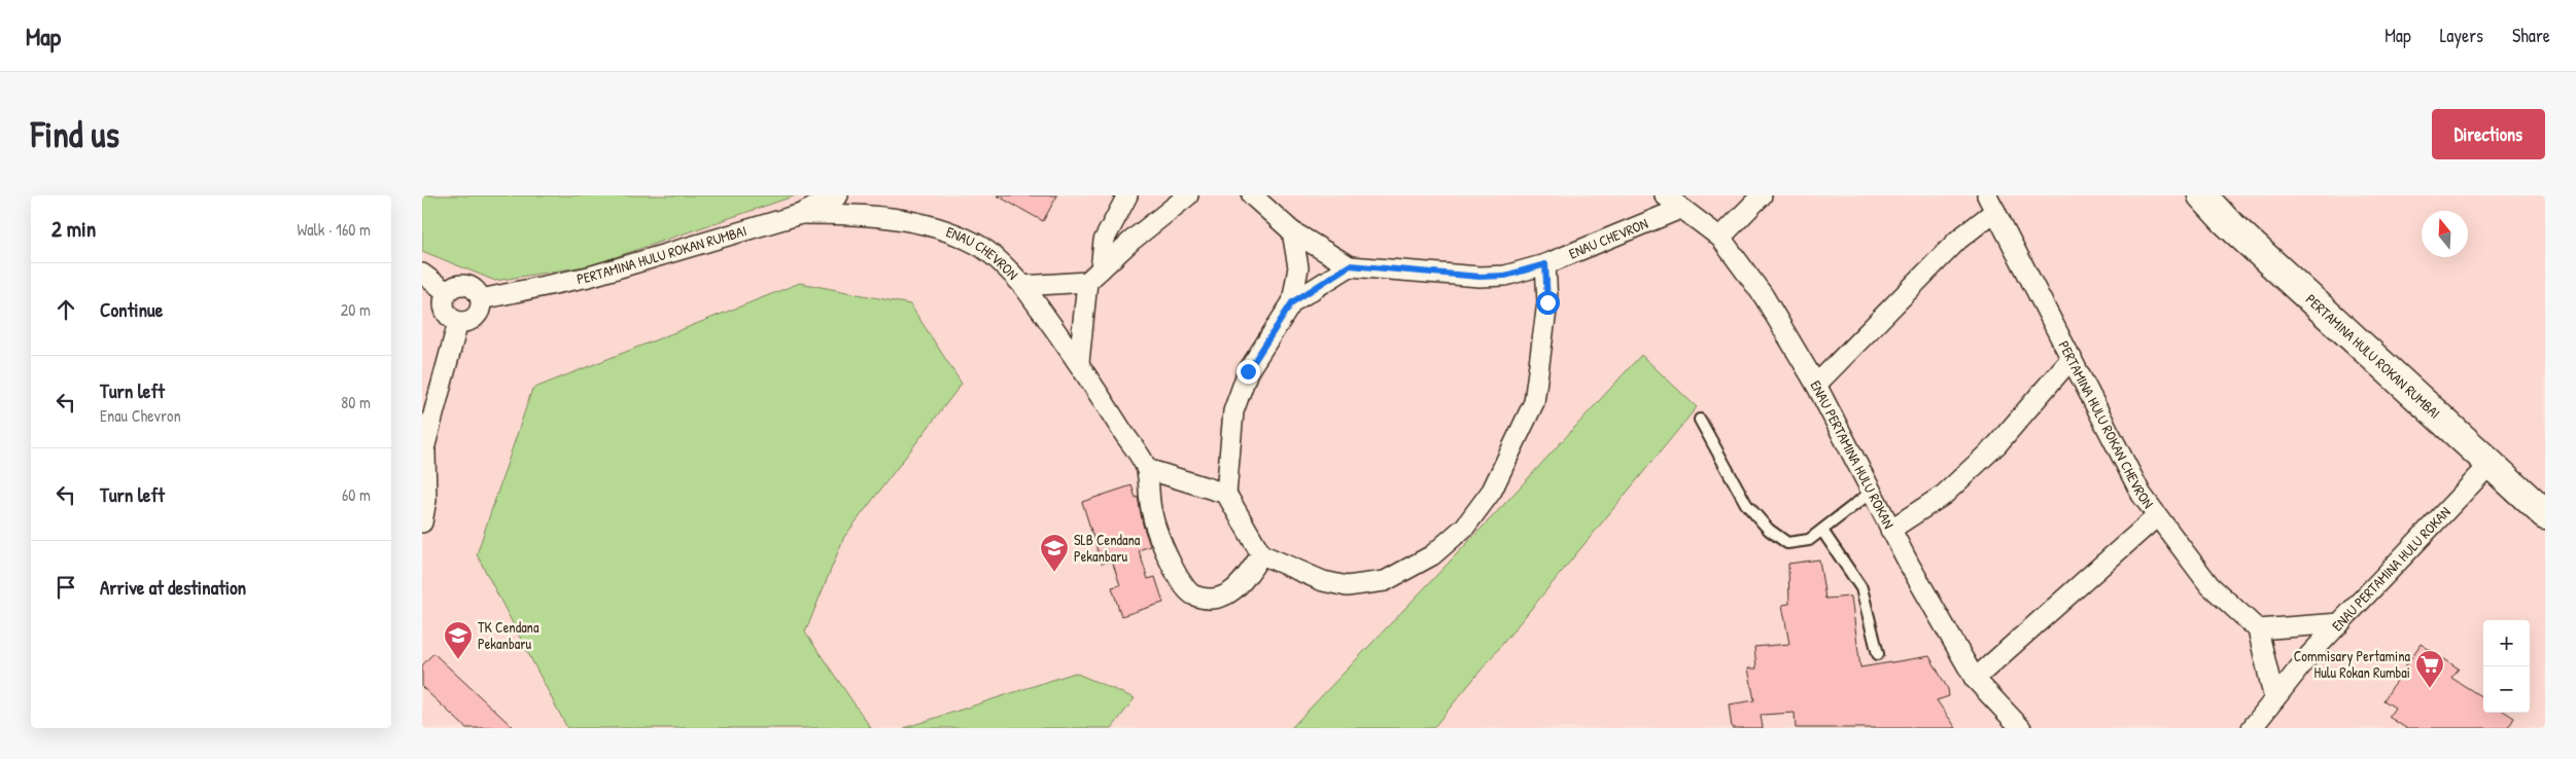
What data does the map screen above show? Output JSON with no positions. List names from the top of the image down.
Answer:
{
  "streets": {
    "street": [
      "ENAU CHEVRON",
      "PERTAMINA HULU ROKAN RUMBAI",
      "PERTAMINA HULU ROKAN CHEVRON",
      "ENAU PERTAMINA HULU ROKAN"
    ]
  },
  "crossings": [
    ["ENAU CHEVRON", "PERTAMINA HULU ROKAN RUMBAI"],
    ["ENAU CHEVRON", "ENAU PERTAMINA HULU ROKAN"],
    ["PERTAMINA HULU ROKAN RUMBAI", "ENAU PERTAMINA HULU ROKAN"]
  ],
  "places": {
    "school or university": ["SLB Cendana Pekanbaru", "TK Cendana Pekanbaru"],
    "supermarket": ["Commisary Pertamina Hulu Rokan Rumbai"]
  },
  "north": "top",
  "page": {
    "header": "Map",
    "nav": ["Map", "Layers", "Share"],
    "buttons": "Directions",
    "title": "Find us",
    "heading": ["2 min", "Walk · 160 m"],
    "list": [
      ["Continue", "20 m"],
      ["Turn left", "Enau Chevron", "80 m"],
      ["Turn left", "60 m"],
      "Arrive at destination"
    ],
    "map_buttons": ["+", "−"]
  }
}
